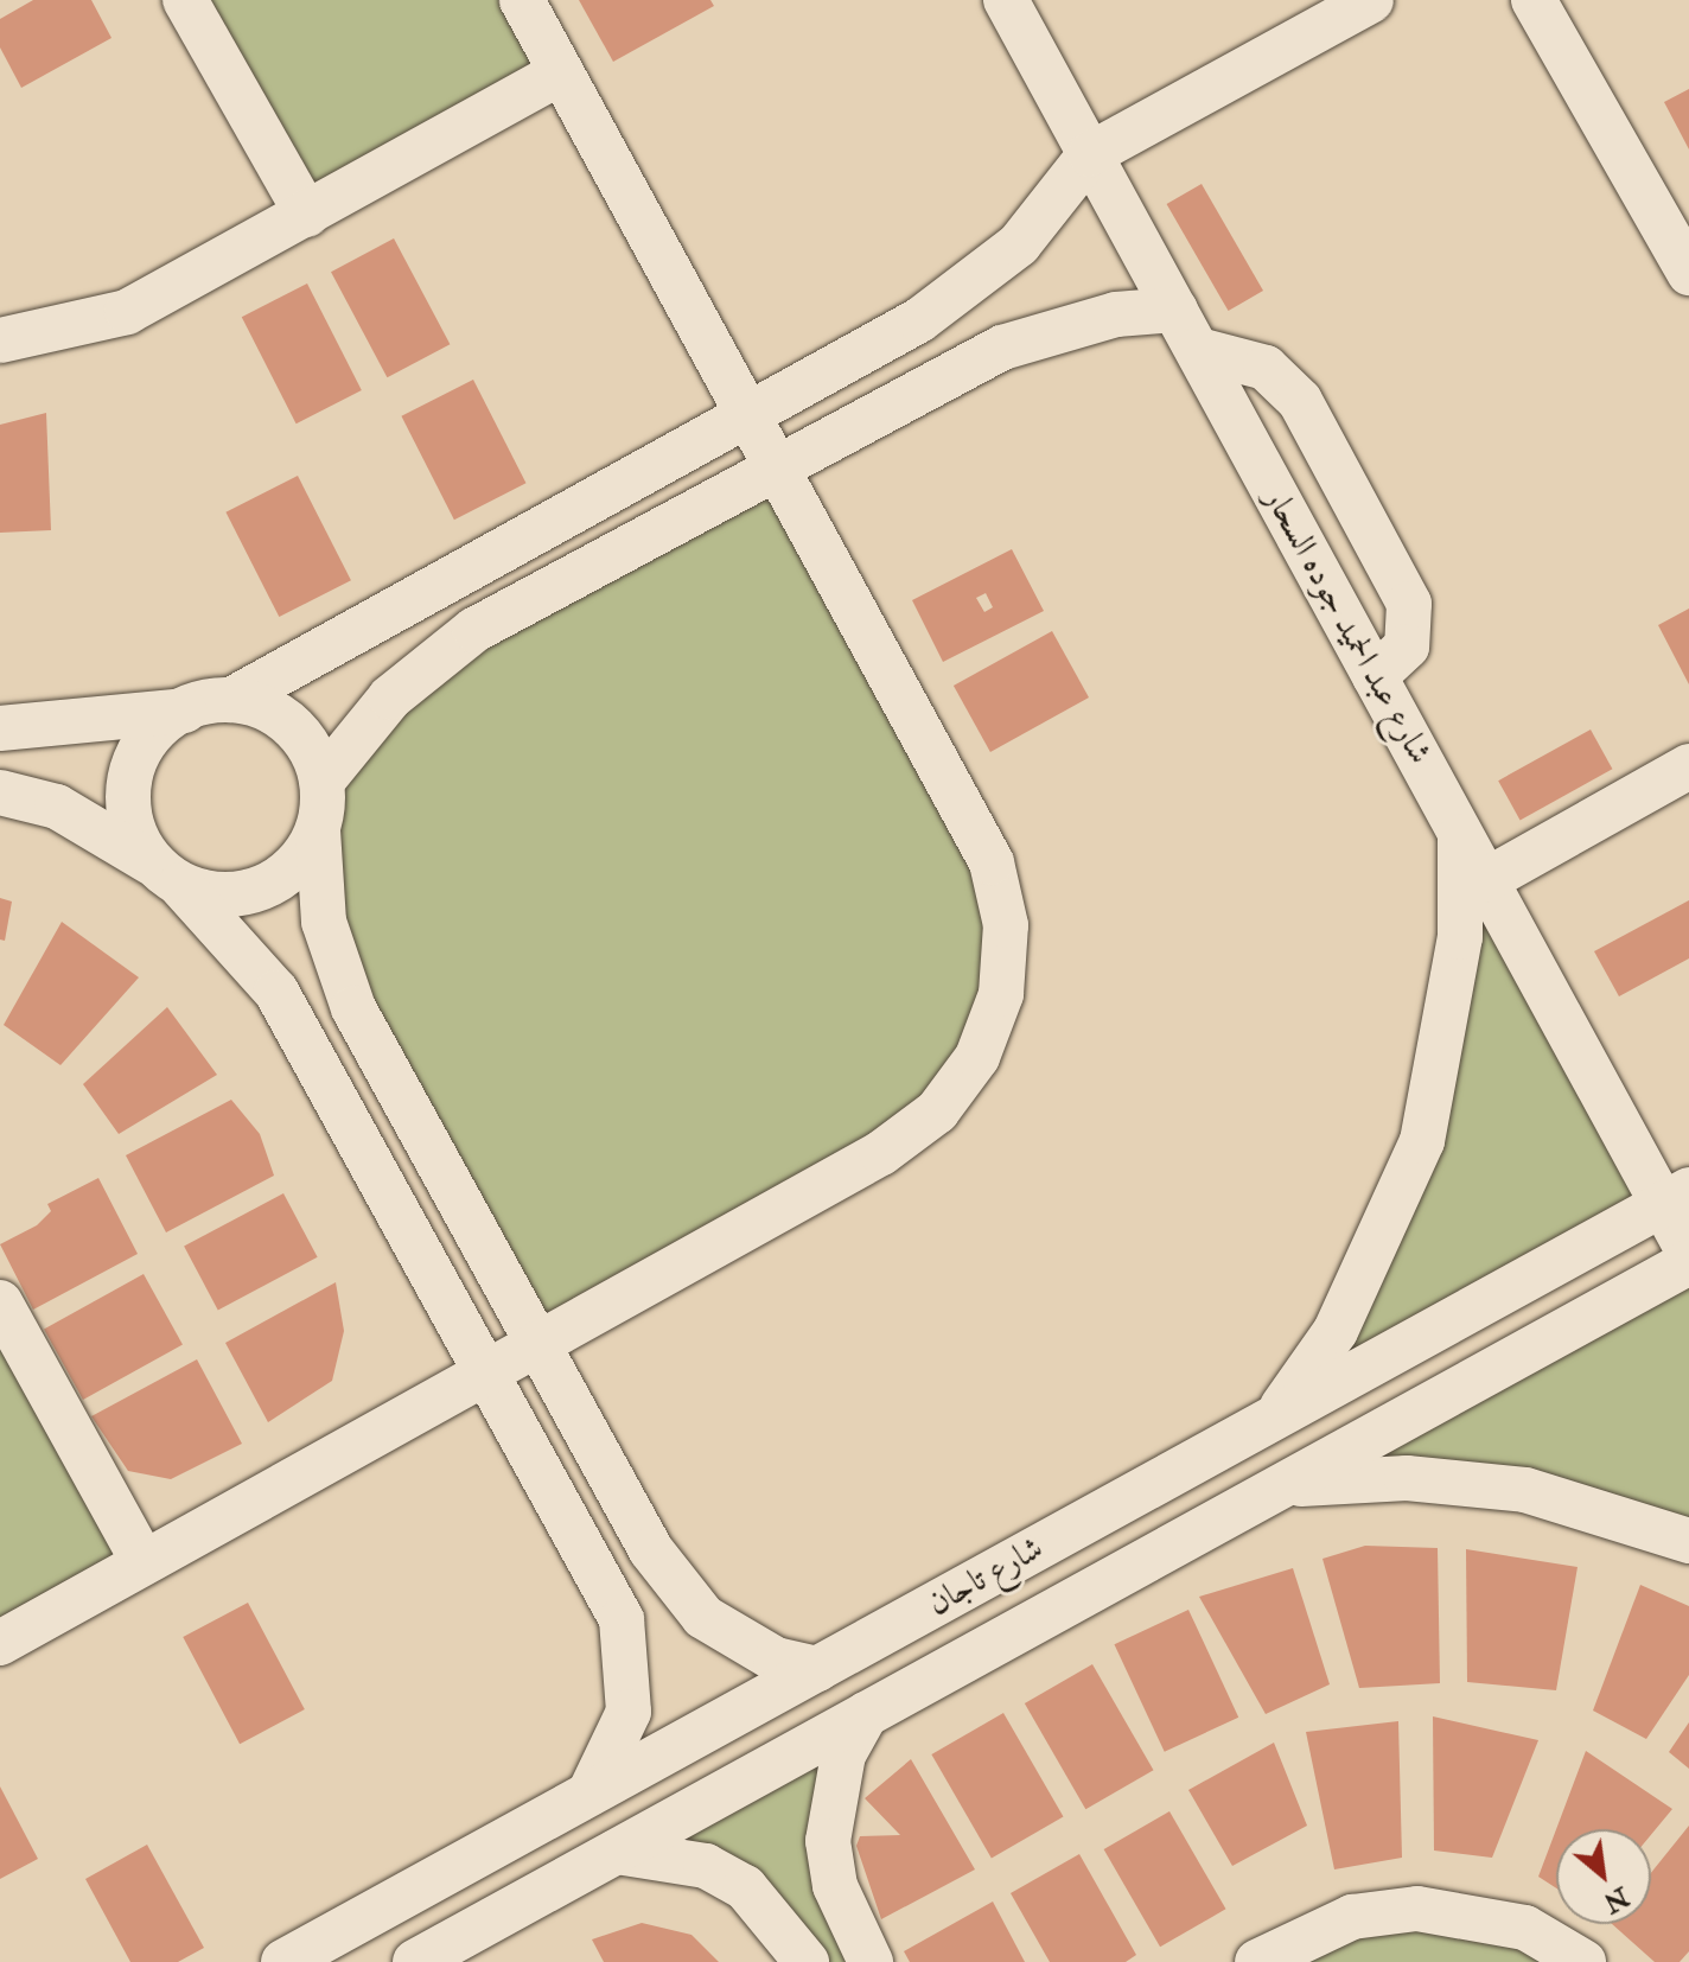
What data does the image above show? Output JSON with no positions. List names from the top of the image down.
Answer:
{
  "streets": {
    "street": ["شارع عبد الحميد جوده السحار", "شارع تاجان"]
  },
  "crossings": [
    ["شارع عبد الحميد جوده السحار", "شارع تاجان"]
  ],
  "north": "bottom right"
}
